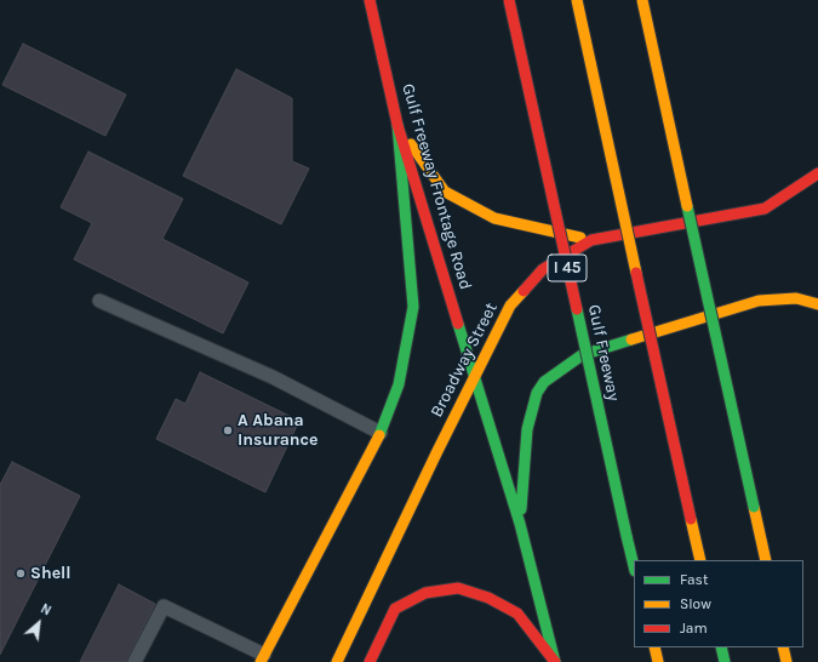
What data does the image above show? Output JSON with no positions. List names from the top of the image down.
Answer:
{
  "streets": {
    "main road": [
      "Gulf Freeway Frontage Road",
      "I 45",
      "Gulf Freeway",
      "Broadway Street"
    ]
  },
  "crossings": [
    ["Gulf Freeway Frontage Road", "Broadway Street"]
  ],
  "places": ["A Abana Insurance", "Shell"],
  "legend": ["Fast", "Slow", "Jam"],
  "north": "top right"
}
